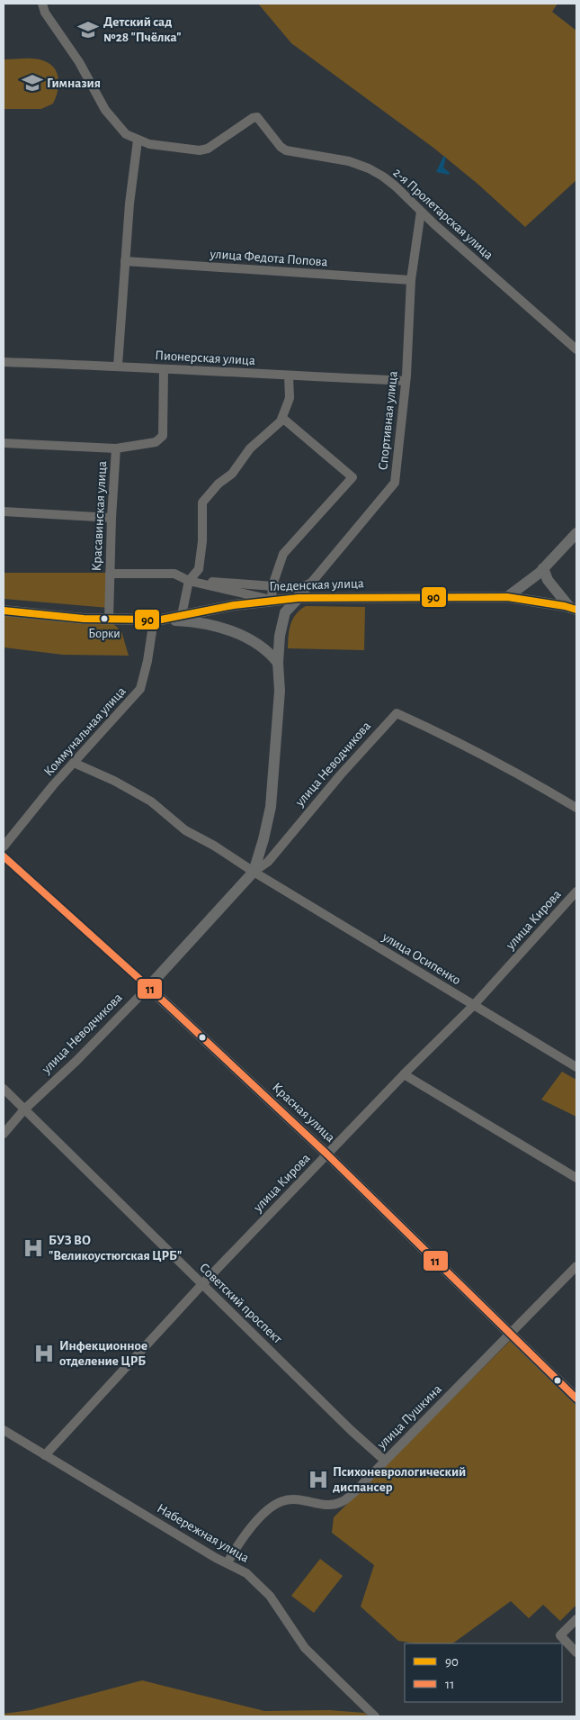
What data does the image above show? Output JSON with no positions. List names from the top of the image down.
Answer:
{
  "streets": {
    "main road": ["Гледенская улица", "улица Неводчикова", "Красная улица"],
    "street": [
      "2-я Пролетарская улица",
      "улица Федота Попова",
      "Пионерская улица",
      "Спортивная улица",
      "Красавинская улица",
      "Коммунальная улица",
      "улица Кирова",
      "улица Осипенко",
      "Советский проспект",
      "улица Пушкина",
      "Набережная улица"
    ]
  },
  "crossings": [
    ["2-я Пролетарская улица", "Спортивная улица"],
    ["улица Федота Попова", "Спортивная улица"],
    ["Пионерская улица", "Спортивная улица"],
    ["Пионерская улица", "Красавинская улица"],
    ["Спортивная улица", "Гледенская улица"],
    ["Спортивная улица", "улица Неводчикова"],
    ["Красавинская улица", "Гледенская улица"],
    ["Гледенская улица", "Коммунальная улица"],
    ["Гледенская улица", "улица Неводчикова"],
    ["Коммунальная улица", "улица Осипенко"],
    ["улица Неводчикова", "улица Осипенко"],
    ["улица Неводчикова", "Красная улица"],
    ["улица Неводчикова", "Советский проспект"],
    ["улица Кирова", "улица Осипенко"],
    ["улица Кирова", "Красная улица"],
    ["улица Кирова", "Советский проспект"],
    ["улица Кирова", "Набережная улица"],
    ["Красная улица", "улица Пушкина"],
    ["Советский проспект", "улица Пушкина"],
    ["улица Пушкина", "Набережная улица"]
  ],
  "places": {
    "school or university": ["Детский сад №28 \"Пчёлка\"", "Гимназия"],
    "other": ["Борки"],
    "hospital": ["БУЗ ВО \"Великоустюгская ЦРБ\"", "Инфекционное отделение ЦРБ", "Психоневрологический диспансер"]
  },
  "lines": ["transit line 90", "transit line 11"],
  "legend": ["90", "11"]
}
